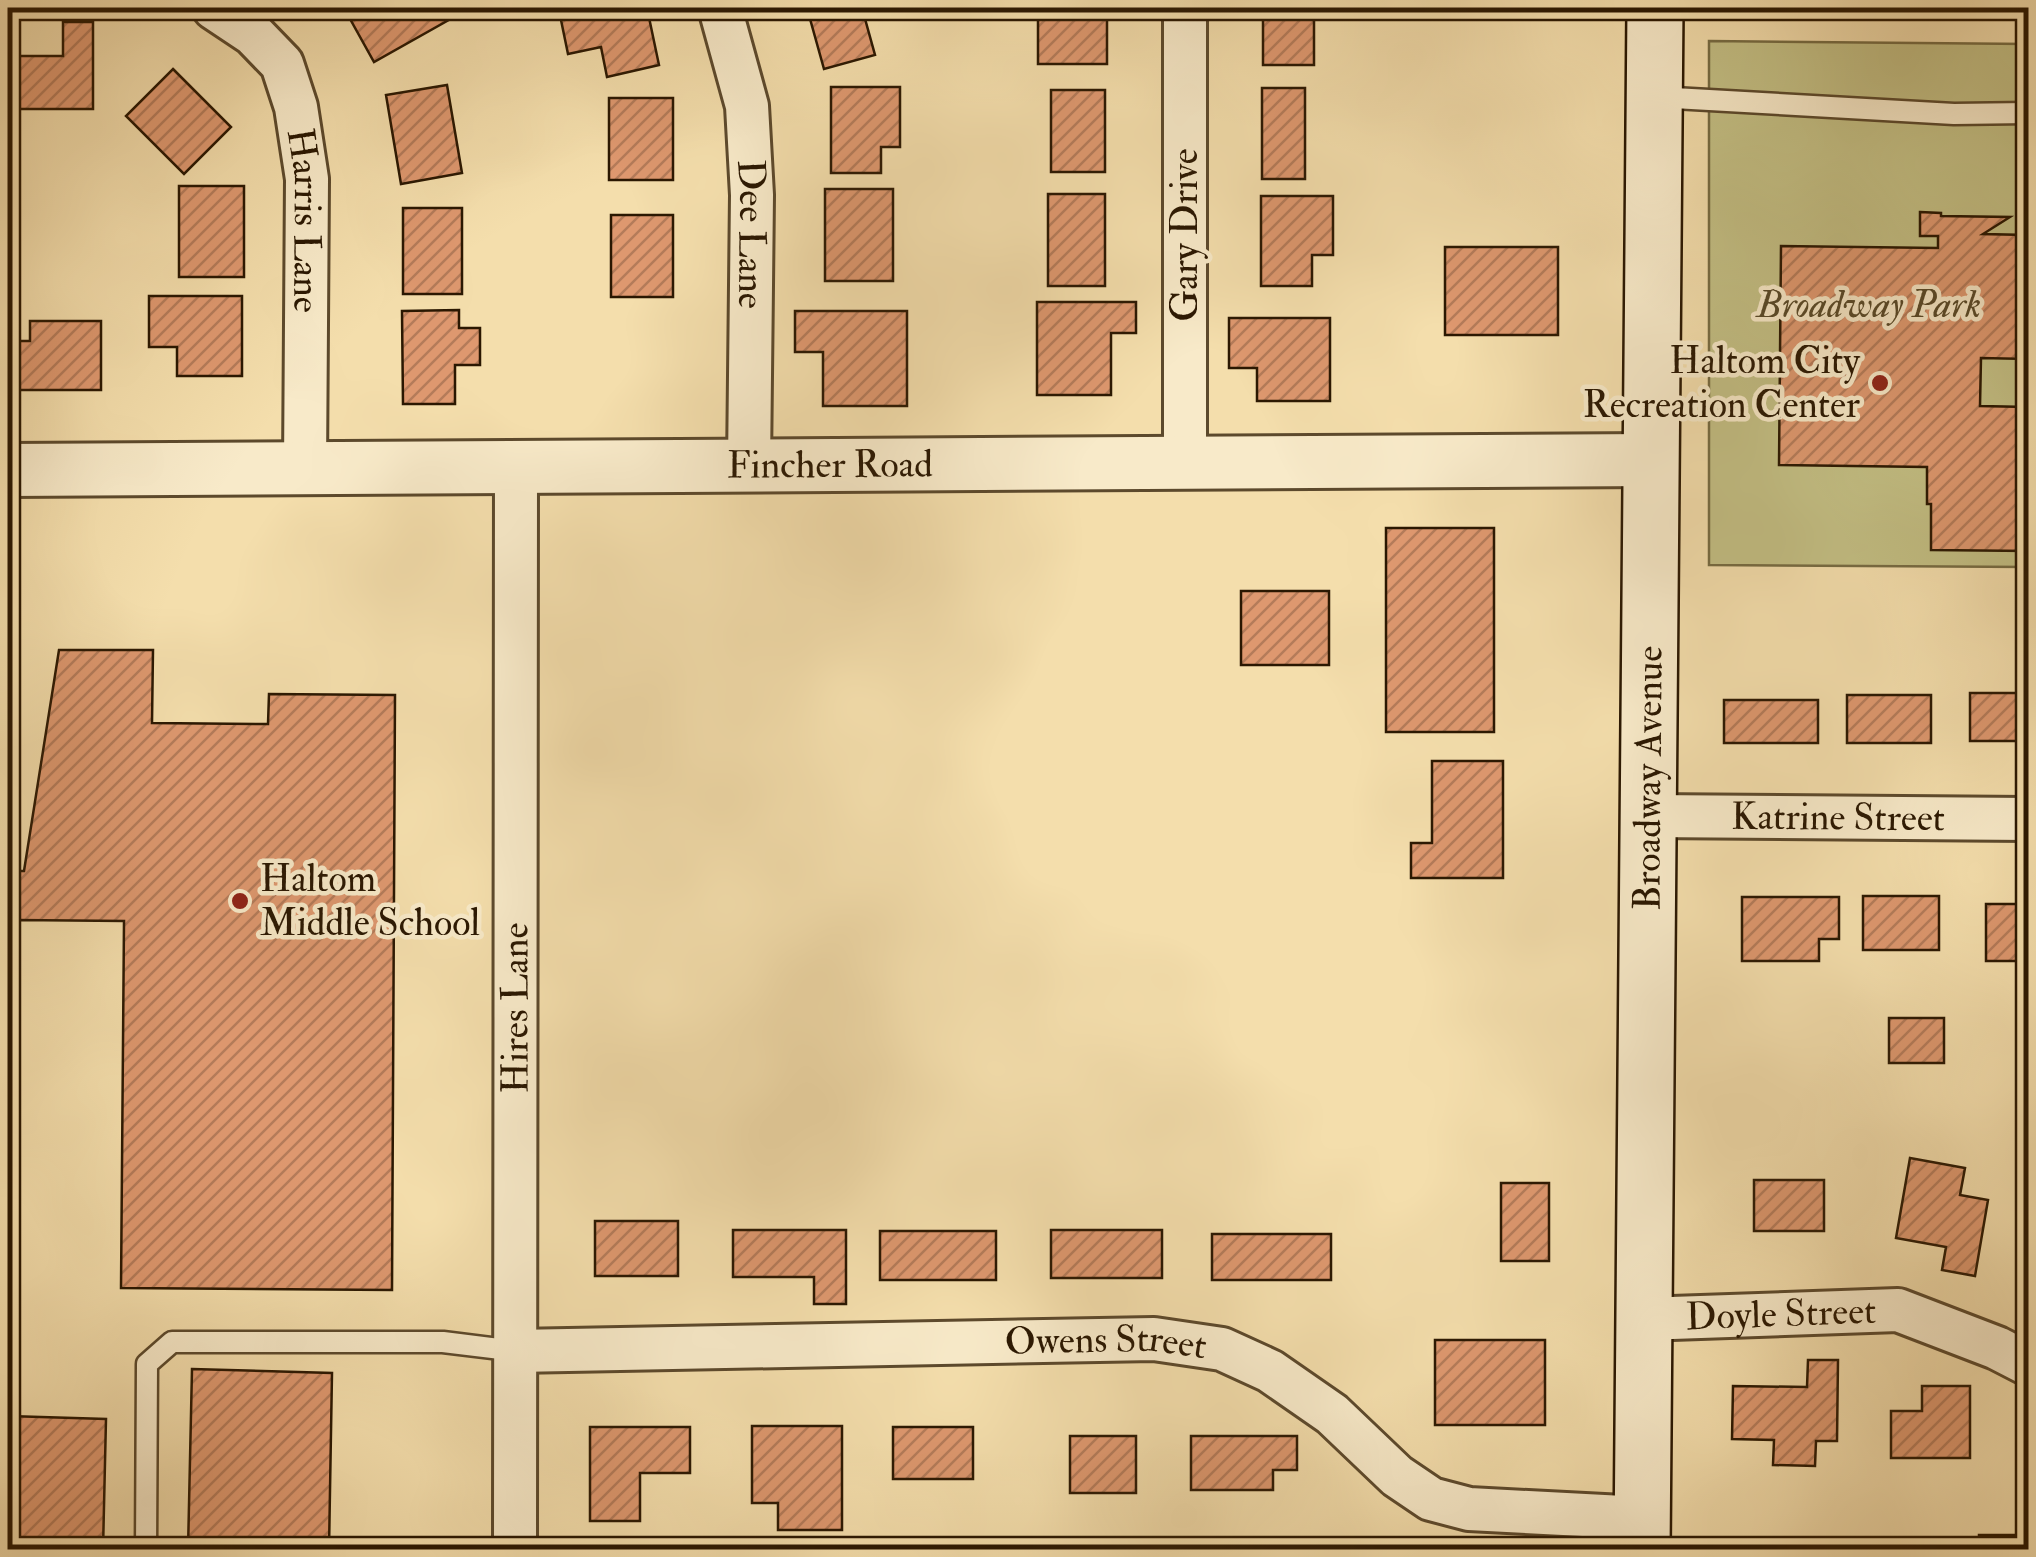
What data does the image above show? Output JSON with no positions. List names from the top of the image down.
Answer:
{
  "streets": {
    "main road": ["Broadway Avenue"],
    "street": [
      "Harris Lane",
      "Dee Lane",
      "Gary Drive",
      "Fincher Road",
      "Katrine Street",
      "Hires Lane",
      "Doyle Street",
      "Owens Street"
    ]
  },
  "crossings": [
    ["Harris Lane", "Fincher Road"],
    ["Dee Lane", "Fincher Road"],
    ["Gary Drive", "Fincher Road"],
    ["Fincher Road", "Broadway Avenue"],
    ["Fincher Road", "Hires Lane"],
    ["Broadway Avenue", "Katrine Street"],
    ["Broadway Avenue", "Doyle Street"],
    ["Broadway Avenue", "Owens Street"],
    ["Hires Lane", "Owens Street"]
  ],
  "parks": ["Broadway Park"],
  "places": ["Haltom City Recreation Center", "Haltom Middle School"]
}
